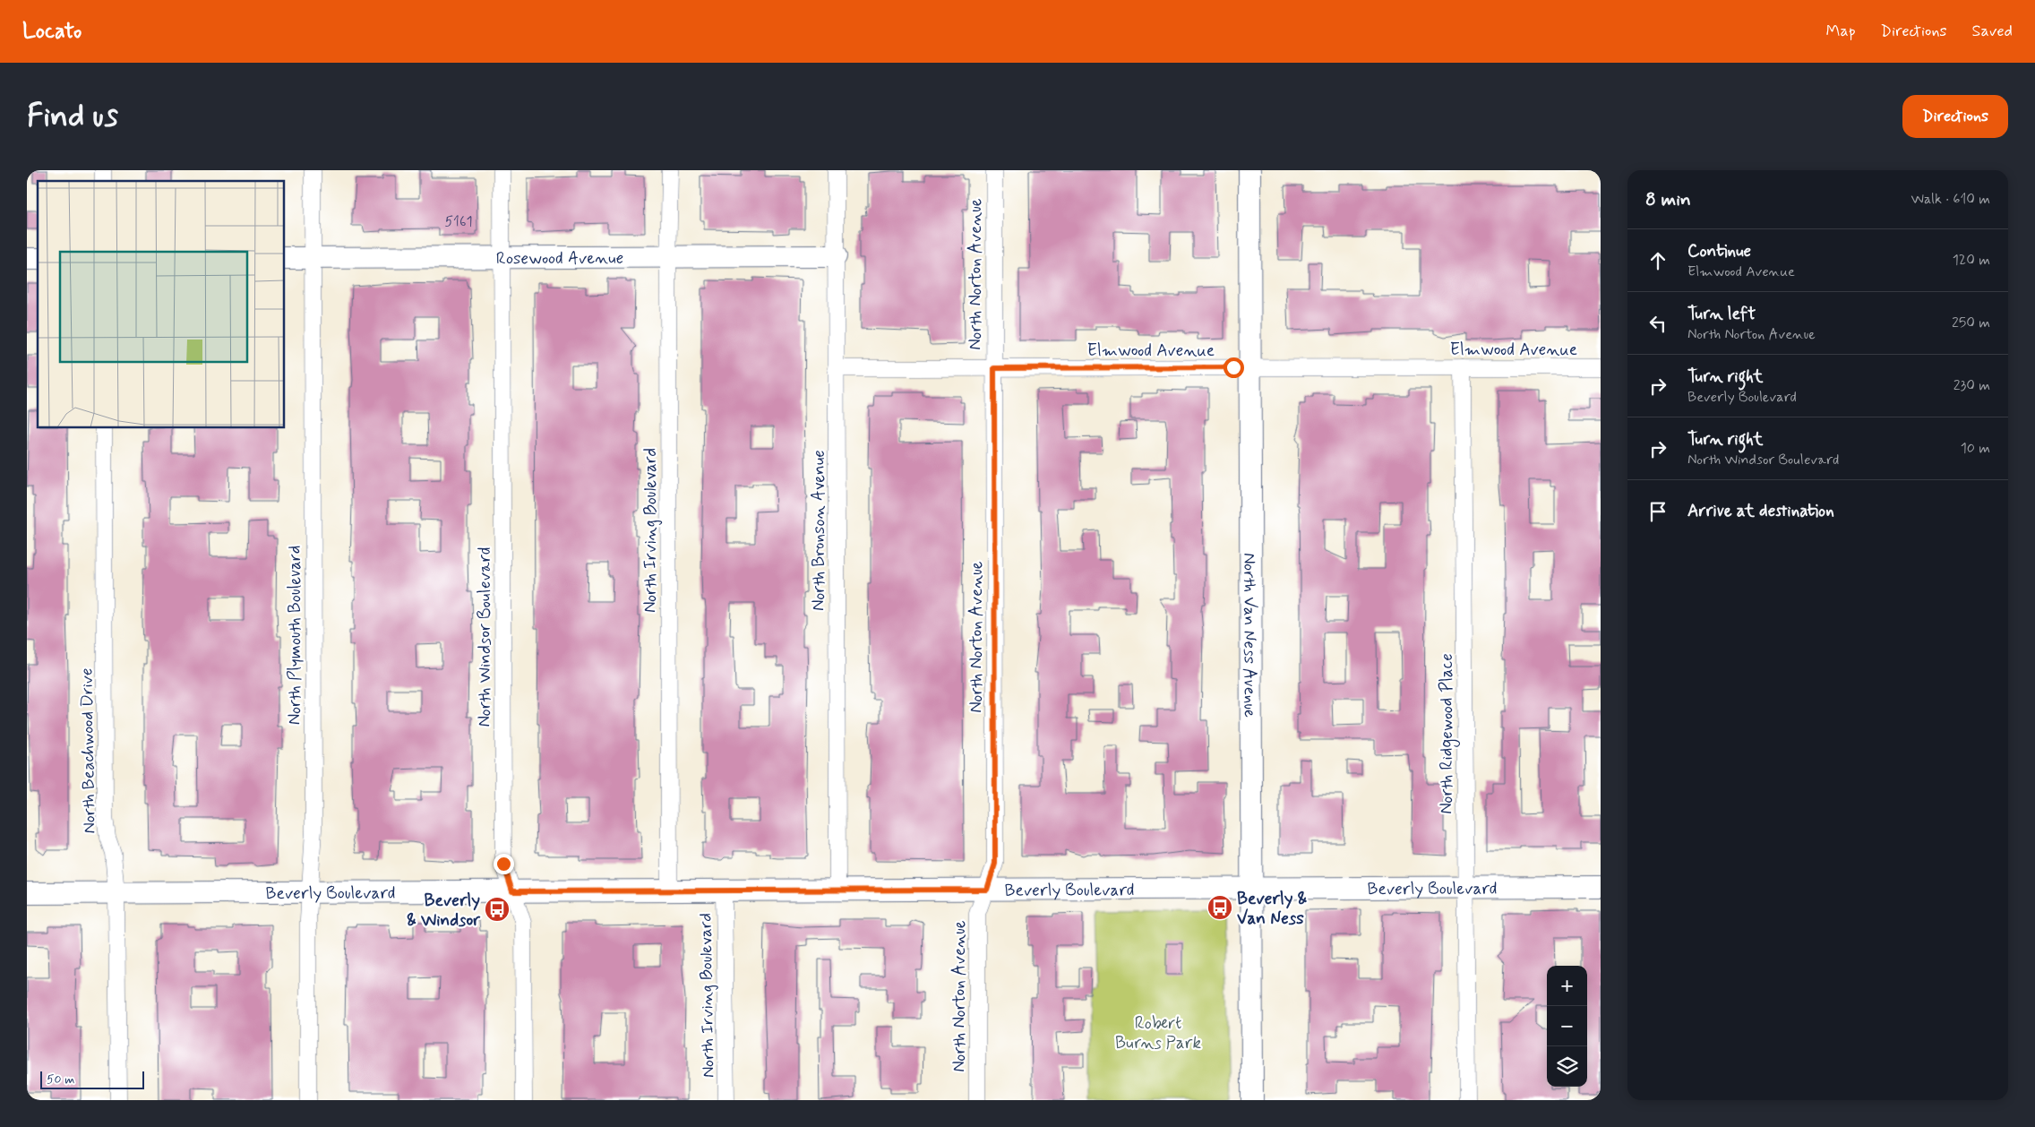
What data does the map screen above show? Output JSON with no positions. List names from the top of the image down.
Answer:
{
  "streets": {
    "main road": ["Rosewood Avenue", "North Van Ness Avenue", "Beverly Boulevard"],
    "street": [
      "North Norton Avenue",
      "Elmwood Avenue",
      "North Irving Boulevard",
      "North Bronson Avenue",
      "North Plymouth Boulevard",
      "North Windsor Boulevard",
      "North Ridgewood Place",
      "North Beachwood Drive"
    ]
  },
  "crossings": [
    ["Rosewood Avenue", "North Irving Boulevard"],
    ["Rosewood Avenue", "North Bronson Avenue"],
    ["Rosewood Avenue", "North Plymouth Boulevard"],
    ["Rosewood Avenue", "North Windsor Boulevard"],
    ["North Norton Avenue", "Elmwood Avenue"],
    ["North Norton Avenue", "Beverly Boulevard"],
    ["Elmwood Avenue", "North Bronson Avenue"],
    ["Elmwood Avenue", "North Van Ness Avenue"],
    ["Elmwood Avenue", "North Ridgewood Place"],
    ["North Irving Boulevard", "Beverly Boulevard"],
    ["North Bronson Avenue", "Beverly Boulevard"],
    ["North Plymouth Boulevard", "Beverly Boulevard"],
    ["North Van Ness Avenue", "Beverly Boulevard"],
    ["North Windsor Boulevard", "Beverly Boulevard"],
    ["North Ridgewood Place", "Beverly Boulevard"],
    ["North Beachwood Drive", "Beverly Boulevard"]
  ],
  "parks": ["Robert Burns Park"],
  "places": {
    "bus stop": ["Beverly & Van Ness", "Beverly & Windsor"]
  },
  "house_numbers": ["5161"],
  "scale_bar": "50 m",
  "page": {
    "header": "Locato",
    "nav": ["Map", "Directions", "Saved"],
    "buttons": "Directions",
    "title": "Find us",
    "heading": ["8 min", "Walk · 610 m"],
    "list": [
      ["Continue", "Elmwood Avenue", "120 m"],
      ["Turn left", "North Norton Avenue", "250 m"],
      ["Turn right", "Beverly Boulevard", "230 m"],
      ["Turn right", "North Windsor Boulevard", "10 m"],
      "Arrive at destination"
    ],
    "map_buttons": ["+", "−"],
    "scale": "50 m"
  }
}
